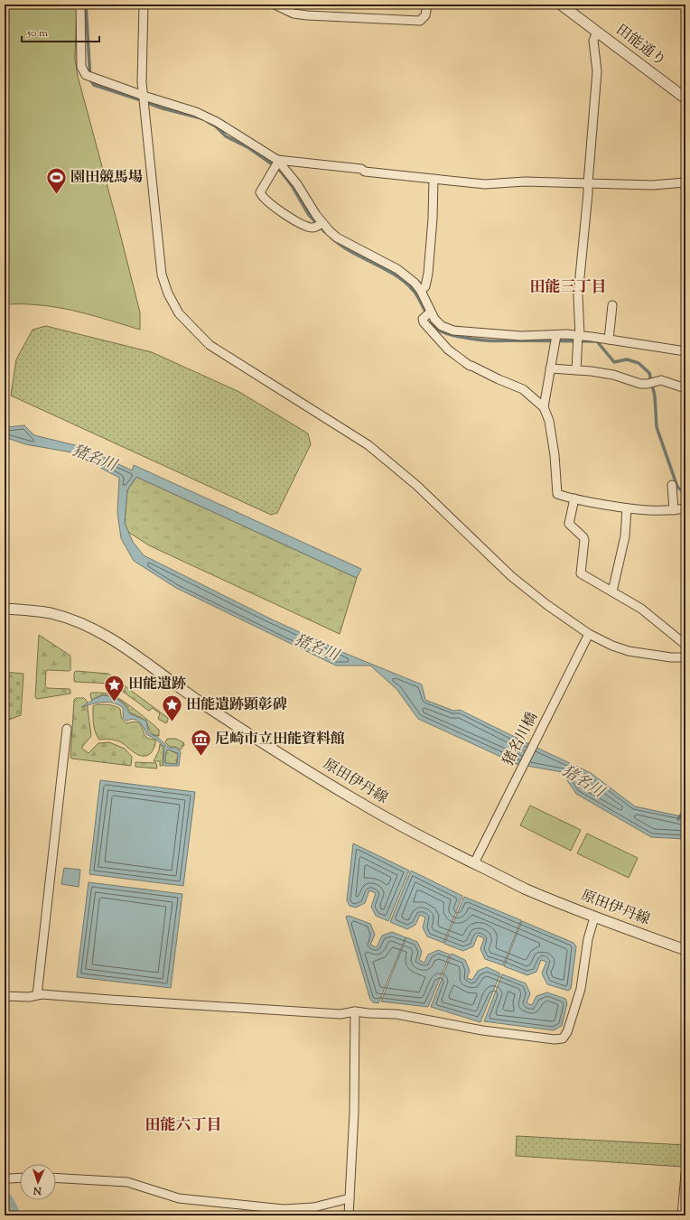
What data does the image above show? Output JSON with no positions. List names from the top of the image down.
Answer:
{
  "streets": {
    "street": ["田能通り", "猪名川橋", "原田伊丹線"]
  },
  "crossings": [
    ["猪名川橋", "原田伊丹線"]
  ],
  "districts": ["田能三丁目", "田能六丁目"],
  "water": ["猪名川"],
  "places": {
    "sports": ["園田競馬場"],
    "place": ["田能遺跡", "田能遺跡顕彰碑"],
    "museum": ["尼崎市立田能資料館"]
  },
  "scale_bar": "50 m",
  "north": "bottom"
}
